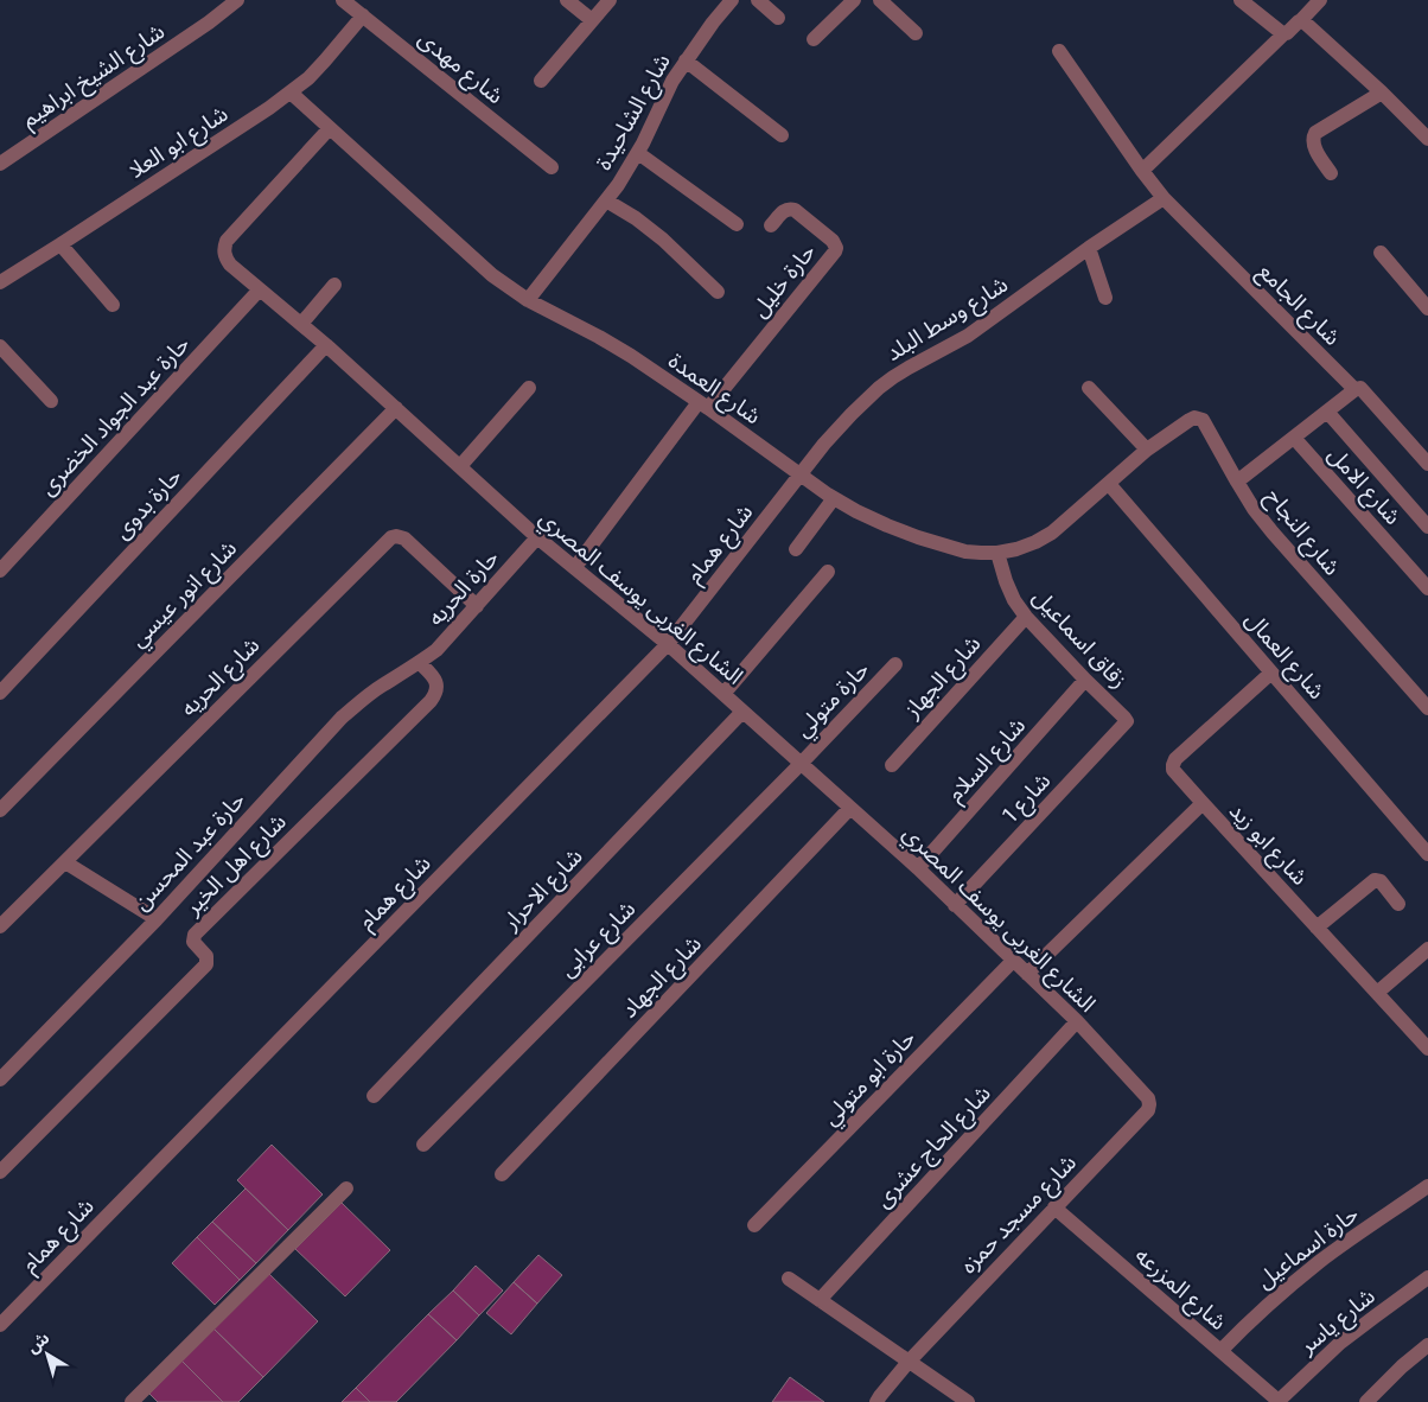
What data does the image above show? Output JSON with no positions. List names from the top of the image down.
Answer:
{
  "streets": {
    "street": [
      "شارع مهدى",
      "شارع الشيخ ابراهيم",
      "شارع الشاحيدة",
      "شارع ابو العلا",
      "حارة خليل",
      "شارع الجامع",
      "شارع وسط البلد",
      "شارع العمدة",
      "حارة عبد الجواد الخضرى",
      "شارع الامل",
      "حارة بدوى",
      "شارع النجاح",
      "شارع همام",
      "حارة الحريه",
      "شارع انور عيسي",
      "الشارع الغربى يوسف المصري",
      "زقاق اسماعيل",
      "شارع العمال",
      "شارع الحريه",
      "شارع الجهاز",
      "حارة متولي",
      "شارع السلام",
      "شارع 1",
      "شارع ابو زيد",
      "حارة عبد المحسن",
      "شارع اهل الخير",
      "شارع الاحرار",
      "شارع عرابى",
      "شارع الجهاد",
      "حارة ابو متولي",
      "شارع الحاج عشرى",
      "شارع مسجد حمزه",
      "حارة اسماعيل",
      "شارع المزرعه",
      "شارع ياسر"
    ]
  },
  "crossings": [
    ["شارع مهدى", "شارع ابو العلا"],
    ["شارع الشاحيدة", "شارع العمدة"],
    ["شارع ابو العلا", "شارع العمدة"],
    ["حارة خليل", "شارع العمدة"],
    ["شارع الجامع", "شارع وسط البلد"],
    ["شارع وسط البلد", "شارع العمدة"],
    ["شارع وسط البلد", "شارع همام"],
    ["شارع العمدة", "شارع النجاح"],
    ["شارع العمدة", "شارع همام"],
    ["شارع العمدة", "الشارع الغربى يوسف المصري"],
    ["شارع العمدة", "زقاق اسماعيل"],
    ["شارع العمدة", "شارع العمال"],
    ["حارة عبد الجواد الخضرى", "الشارع الغربى يوسف المصري"],
    ["حارة بدوى", "الشارع الغربى يوسف المصري"],
    ["شارع همام", "الشارع الغربى يوسف المصري"],
    ["حارة الحريه", "الشارع الغربى يوسف المصري"],
    ["حارة الحريه", "شارع الحريه"],
    ["حارة الحريه", "حارة عبد المحسن"],
    ["حارة الحريه", "شارع اهل الخير"],
    ["شارع انور عيسي", "الشارع الغربى يوسف المصري"],
    ["الشارع الغربى يوسف المصري", "حارة متولي"],
    ["الشارع الغربى يوسف المصري", "شارع السلام"],
    ["الشارع الغربى يوسف المصري", "شارع 1"],
    ["الشارع الغربى يوسف المصري", "شارع الاحرار"],
    ["الشارع الغربى يوسف المصري", "شارع عرابى"],
    ["الشارع الغربى يوسف المصري", "شارع الجهاد"],
    ["الشارع الغربى يوسف المصري", "حارة ابو متولي"],
    ["الشارع الغربى يوسف المصري", "شارع الحاج عشرى"],
    ["الشارع الغربى يوسف المصري", "شارع مسجد حمزه"],
    ["زقاق اسماعيل", "شارع الجهاز"],
    ["زقاق اسماعيل", "شارع السلام"],
    ["زقاق اسماعيل", "شارع 1"],
    ["شارع العمال", "شارع ابو زيد"],
    ["حارة متولي", "شارع عرابى"],
    ["حارة عبد المحسن", "شارع اهل الخير"],
    ["شارع مسجد حمزه", "شارع المزرعه"],
    ["حارة اسماعيل", "شارع المزرعه"],
    ["شارع المزرعه", "شارع ياسر"]
  ],
  "north": "top left"
}
